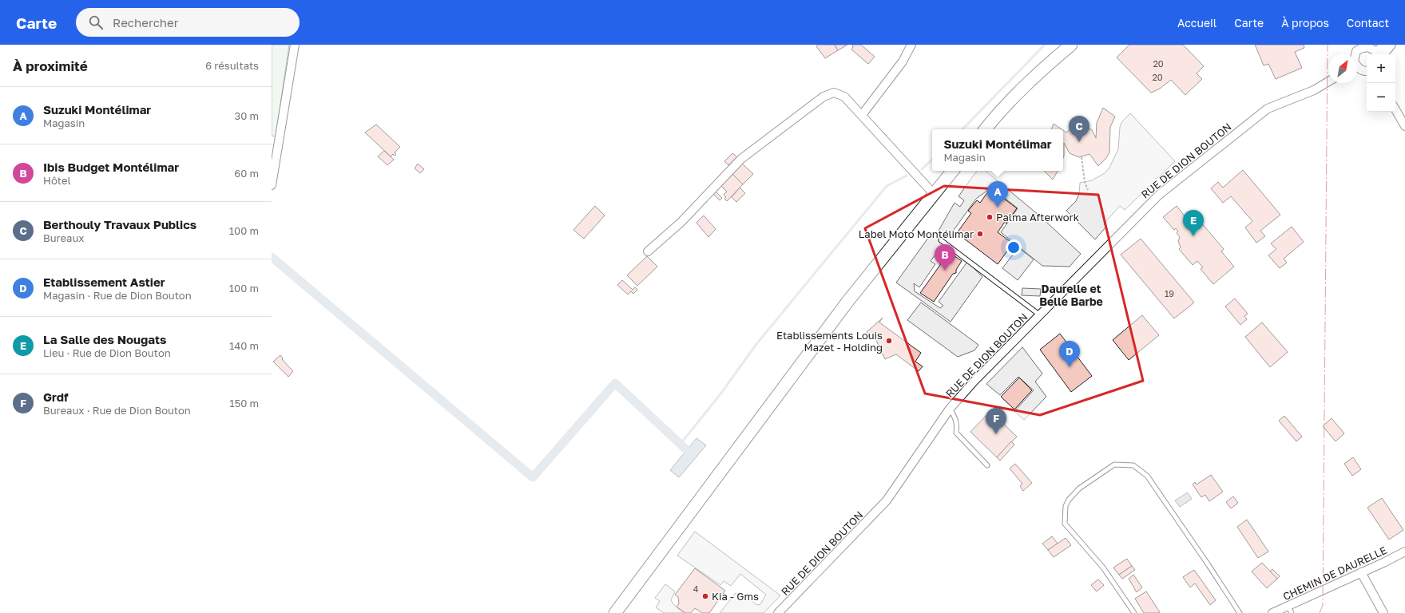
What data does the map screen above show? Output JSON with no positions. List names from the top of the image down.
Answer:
{
  "streets": {
    "street": ["RUE DE DION BOUTON", "CHEMIN DE DAURELLE"]
  },
  "districts": ["Daurelle et Belle Barbe"],
  "places": [
    "Palma Afterwork",
    "Label Moto Montélimar",
    "Etablissements Louis Mazet - Holding",
    "Kia - Gms"
  ],
  "house_numbers": [
    "20",
    "20",
    "19",
    "4"
  ],
  "north": "top right",
  "page": {
    "header": "Carte",
    "search": "Rechercher",
    "nav": [
      "Accueil",
      "Carte",
      "À propos",
      "Contact"
    ],
    "heading": ["À proximité", "6 résultats"],
    "map_buttons": ["+", "−"],
    "list": [
      {
        "mark": "A",
        "name": "Suzuki Montélimar",
        "note": "Magasin",
        "value": "30 m"
      },
      {
        "mark": "B",
        "name": "Ibis Budget Montélimar",
        "note": "Hôtel",
        "value": "60 m"
      },
      {
        "mark": "C",
        "name": "Berthouly Travaux Publics",
        "note": "Bureaux",
        "value": "100 m"
      },
      {
        "mark": "D",
        "name": "Etablissement Astier",
        "note": "Magasin · Rue de Dion Bouton",
        "value": "100 m"
      },
      {
        "mark": "E",
        "name": "La Salle des Nougats",
        "note": "Lieu · Rue de Dion Bouton",
        "value": "140 m"
      },
      {
        "mark": "F",
        "name": "Grdf",
        "note": "Bureaux · Rue de Dion Bouton",
        "value": "150 m"
      }
    ],
    "pins": [
      "C",
      "A",
      "E",
      "B",
      "D",
      "F"
    ],
    "popup": ["Suzuki Montélimar", "Magasin"]
  }
}
